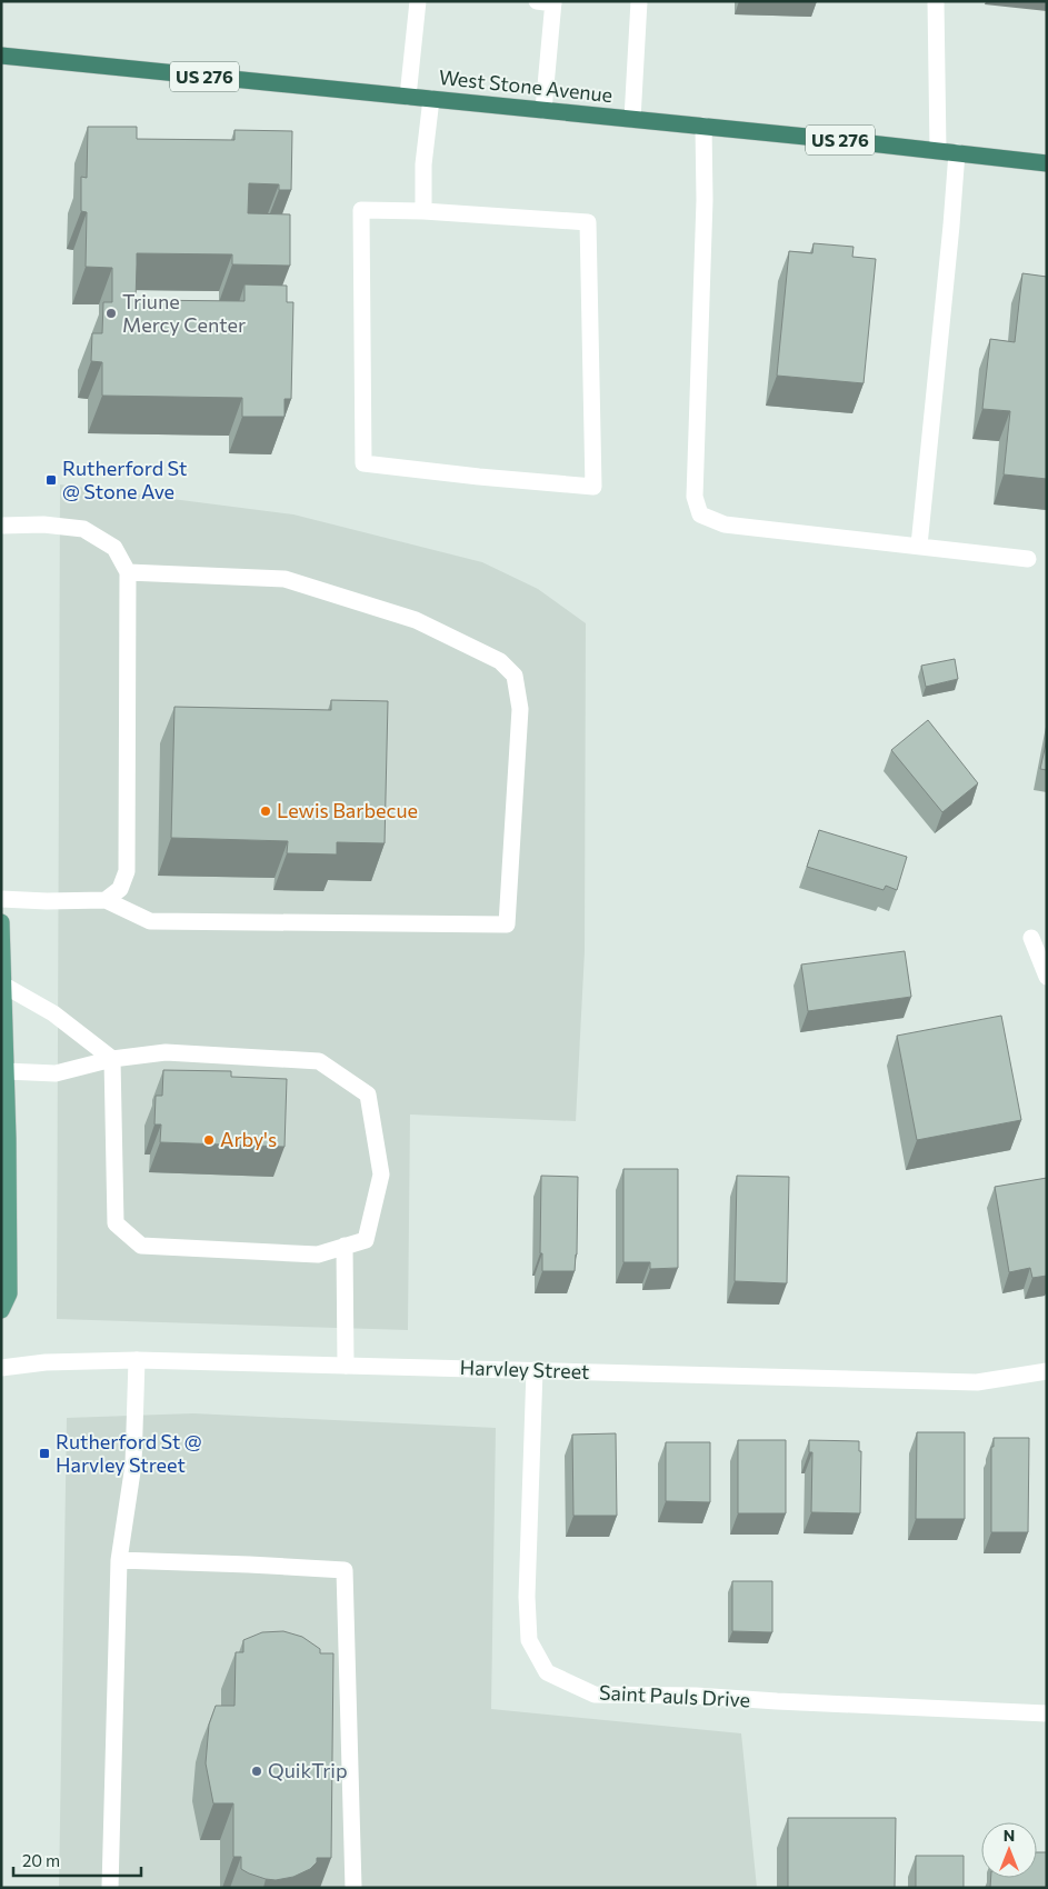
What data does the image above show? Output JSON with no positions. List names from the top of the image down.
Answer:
{
  "streets": {
    "highway": ["US 276", "West Stone Avenue"],
    "street": ["Harvley Street", "Saint Pauls Drive"]
  },
  "crossings": [
    ["Harvley Street", "Saint Pauls Drive"]
  ],
  "places": {
    "other": [
      "Triune Mercy Center",
      "Lewis Barbecue",
      "Arby's",
      "QuikTrip"
    ],
    "transit": ["Rutherford St @ Stone Ave", "Rutherford St @ Harvley Street"]
  },
  "scale_bar": "20 m",
  "north": "top"
}
